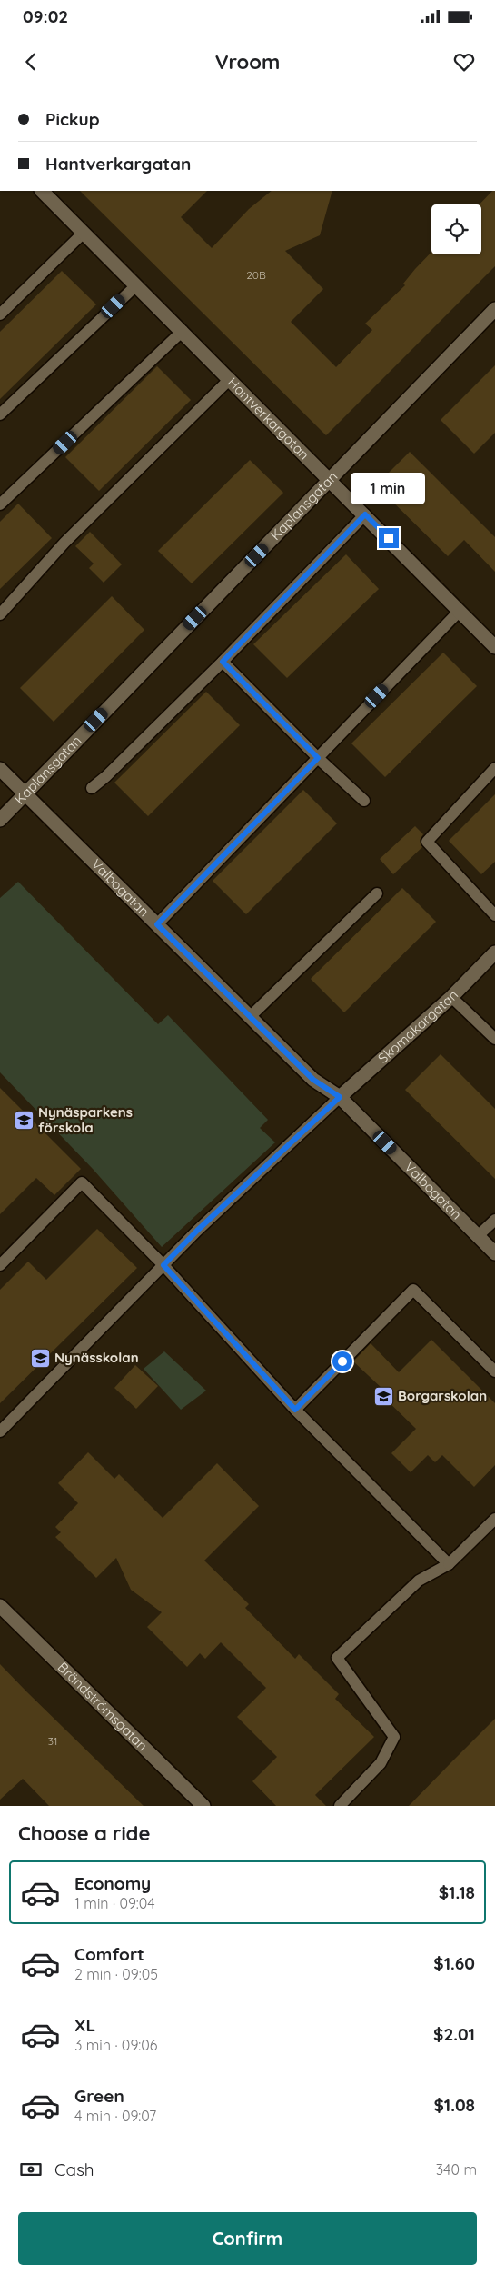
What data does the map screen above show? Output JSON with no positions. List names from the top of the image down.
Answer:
{
  "streets": {
    "street": [
      "Hantverkargatan",
      "Kaplansgatan",
      "Valbogatan",
      "Skomakargatan",
      "Brändströmsgatan"
    ]
  },
  "crossings": [
    ["Hantverkargatan", "Kaplansgatan"],
    ["Kaplansgatan", "Valbogatan"],
    ["Valbogatan", "Skomakargatan"]
  ],
  "places": {
    "school or university": ["Nynäsparkens förskola", "Nynässkolan", "Borgarskolan"]
  },
  "house_numbers": ["20B", "31"],
  "page": {
    "status": "09:02",
    "header": "Vroom",
    "banner": ["Pickup", "Hantverkargatan"],
    "bubble": "1 min",
    "heading": "Choose a ride",
    "list": [
      {
        "name": "Economy",
        "note": "1 min · 09:04",
        "value": "$1.18"
      },
      {
        "name": "Comfort",
        "note": "2 min · 09:05",
        "value": "$1.60"
      },
      {
        "name": "XL",
        "note": "3 min · 09:06",
        "value": "$2.01"
      },
      {
        "name": "Green",
        "note": "4 min · 09:07",
        "value": "$1.08"
      }
    ],
    "pay": ["Cash", "340 m"],
    "buttons": "Confirm"
  }
}
